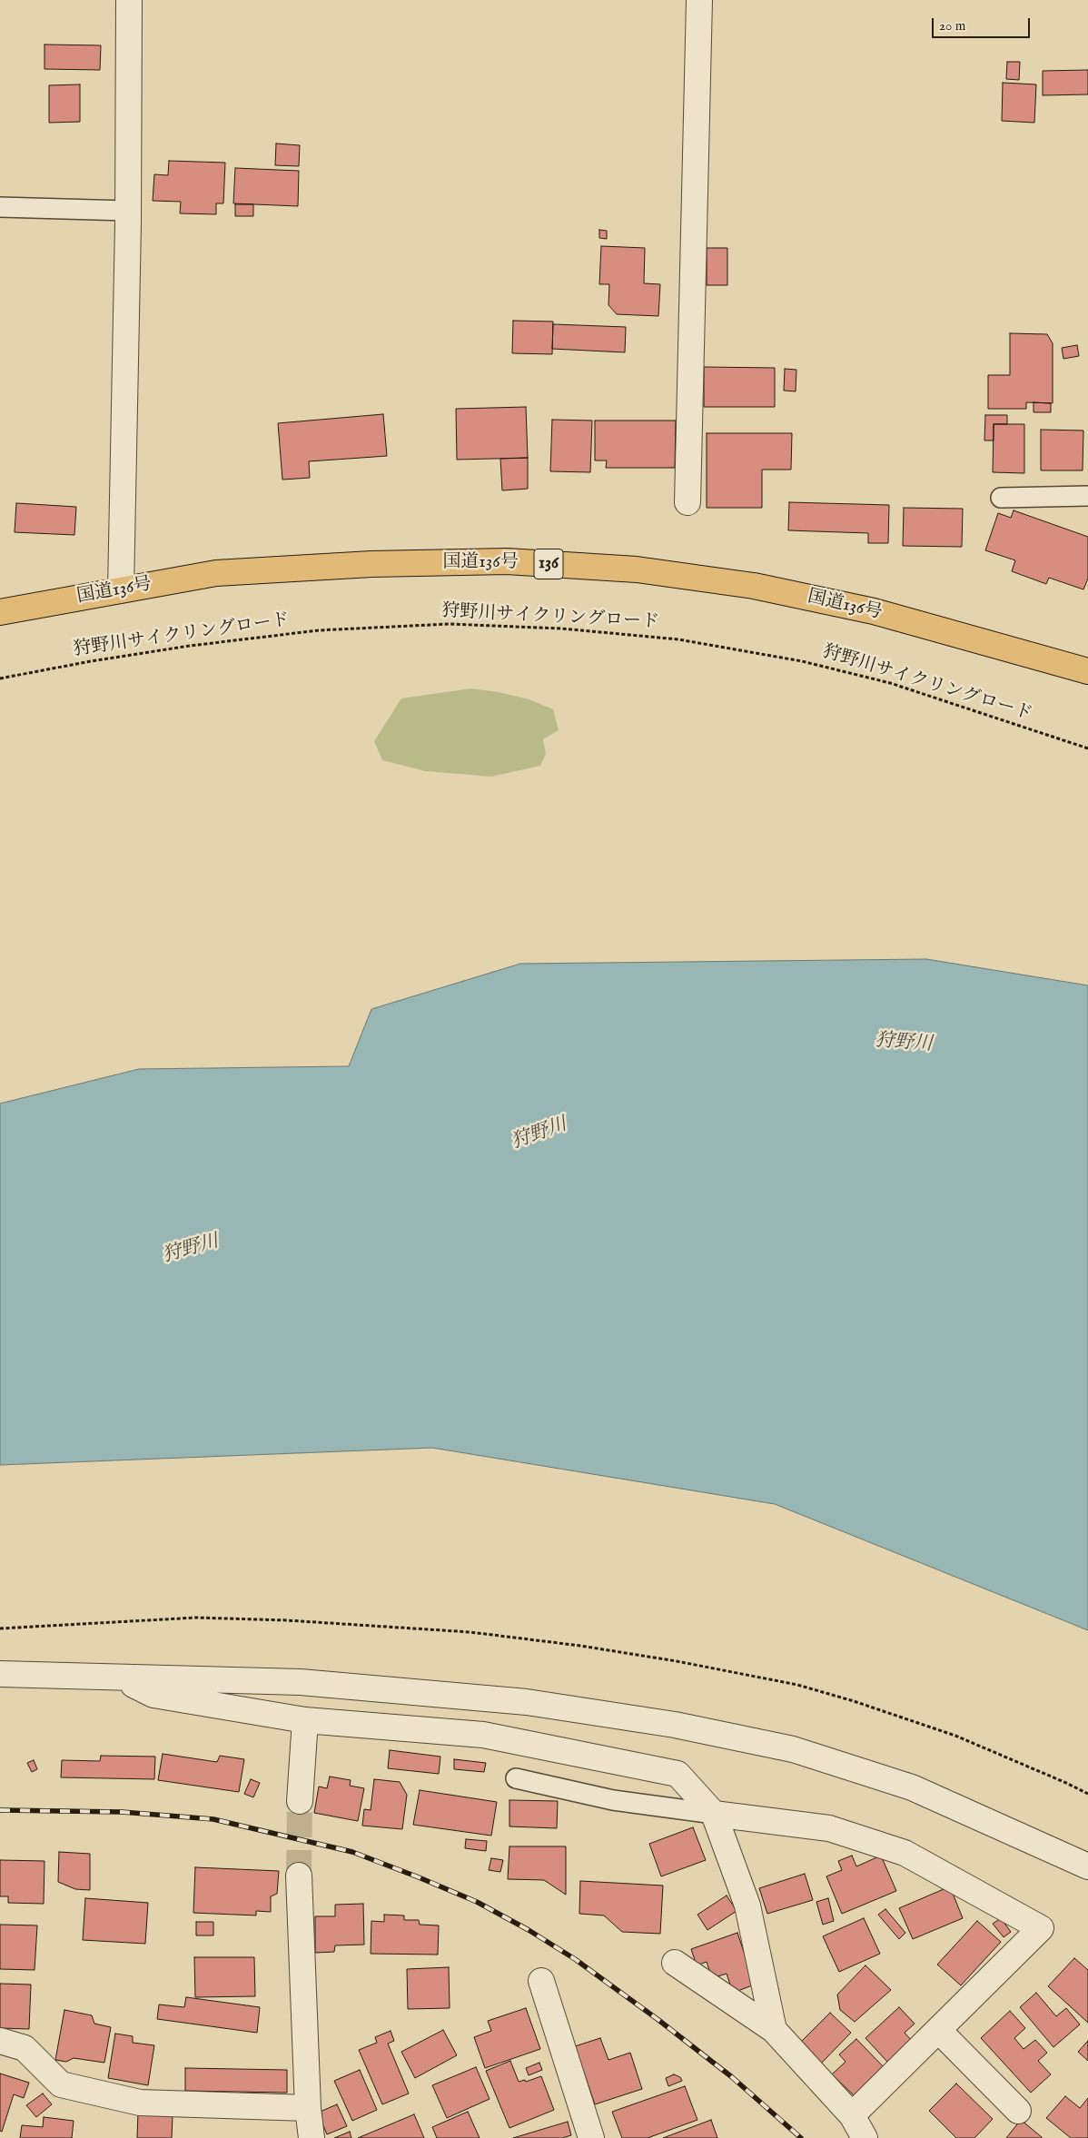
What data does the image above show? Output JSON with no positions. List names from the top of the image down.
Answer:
{
  "streets": {
    "highway": ["国道136号", "136"],
    "path": ["狩野川サイクリングロード"]
  },
  "water": ["狩野川"],
  "scale_bar": "20 m"
}
